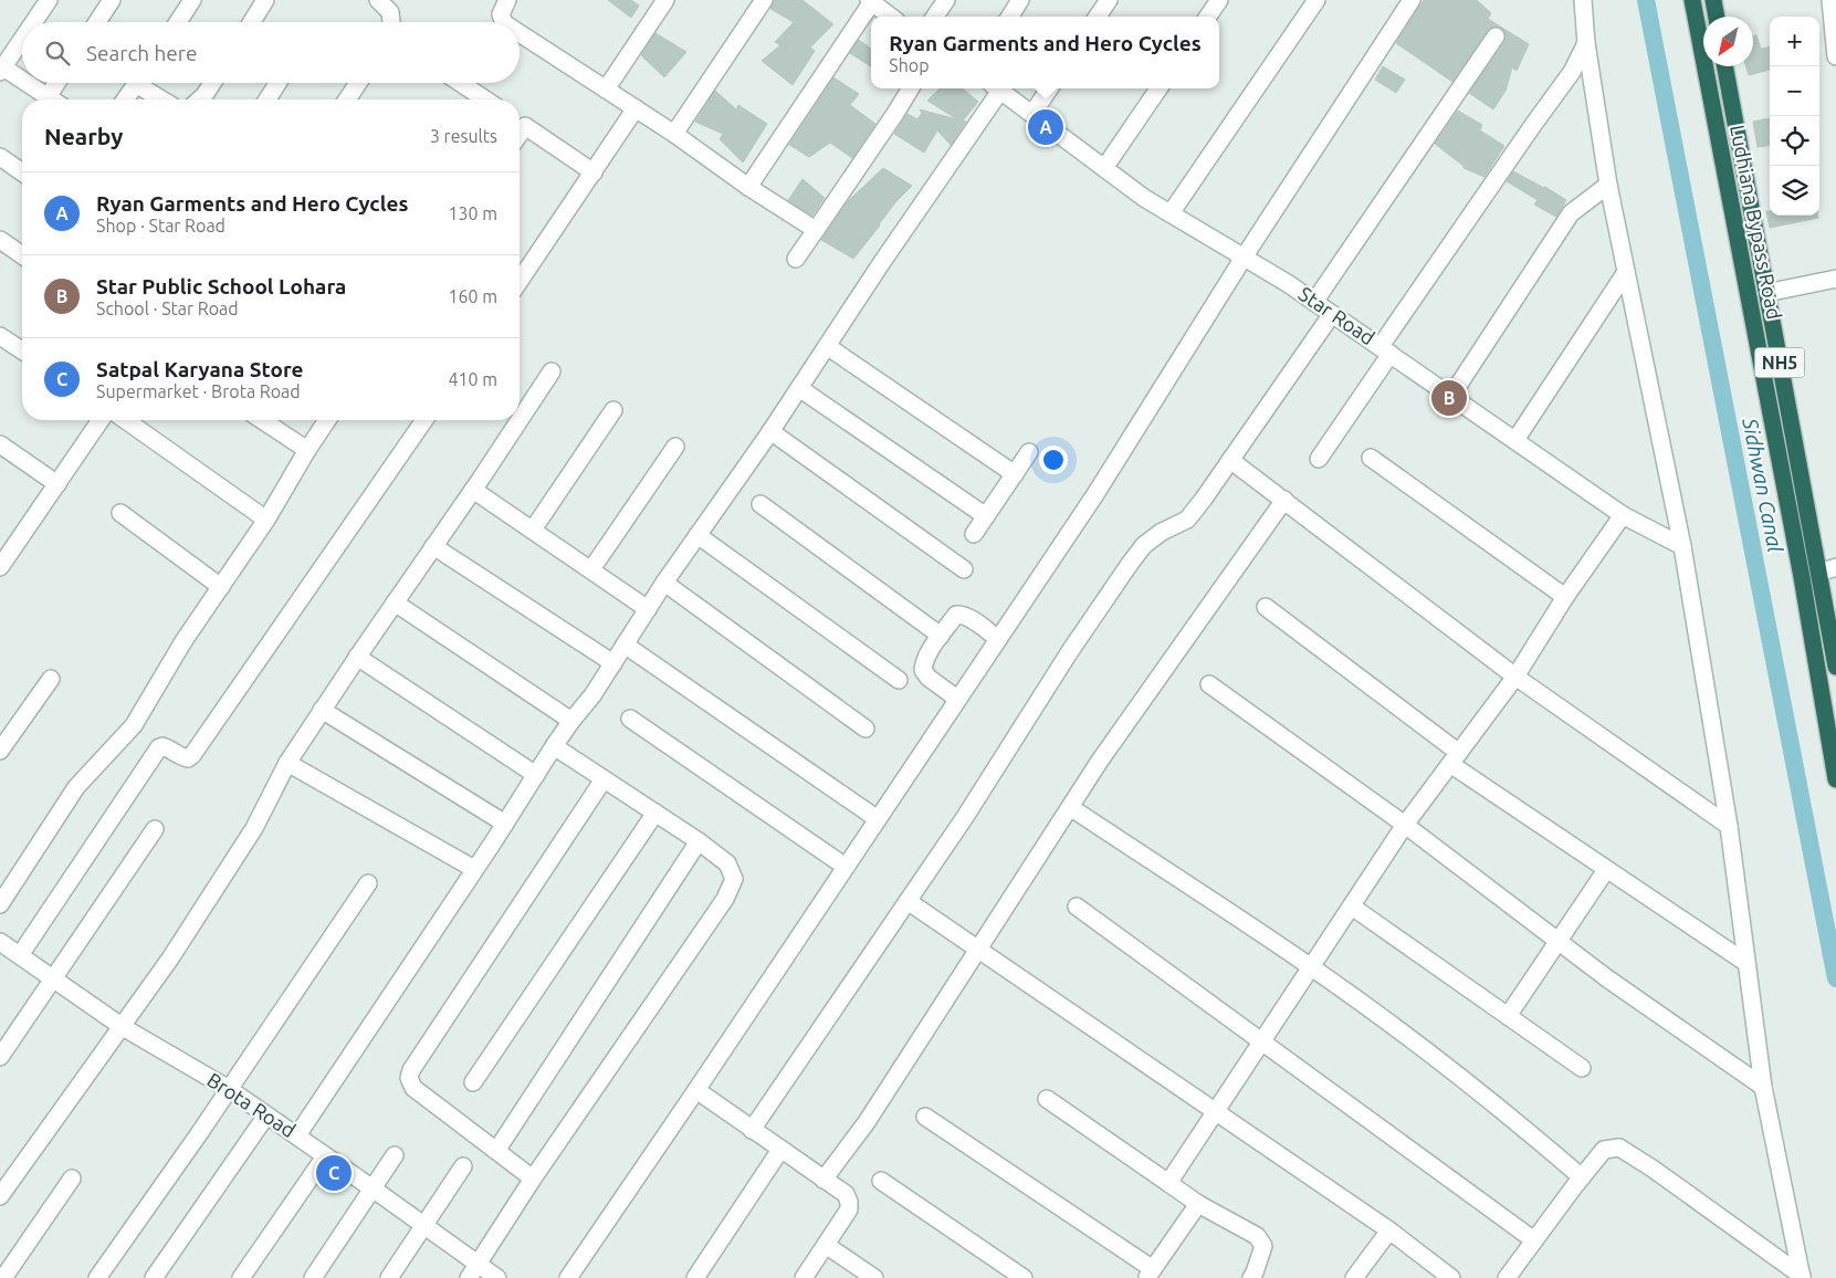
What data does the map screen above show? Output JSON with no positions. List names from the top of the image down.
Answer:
{
  "streets": {
    "highway": ["Ludhiana Bypass Road", "NH5"],
    "street": ["Star Road", "Brota Road"]
  },
  "water": ["Sidhwan Canal"],
  "north": "bottom left",
  "page": {
    "map_buttons": ["+", "−"],
    "popup": ["Ryan Garments and Hero Cycles", "Shop"],
    "search": "Search here",
    "heading": ["Nearby", "3 results"],
    "pins": ["A", "B", "C"],
    "list": [
      {
        "mark": "A",
        "name": "Ryan Garments and Hero Cycles",
        "note": "Shop · Star Road",
        "value": "130 m"
      },
      {
        "mark": "B",
        "name": "Star Public School Lohara",
        "note": "School · Star Road",
        "value": "160 m"
      },
      {
        "mark": "C",
        "name": "Satpal Karyana Store",
        "note": "Supermarket · Brota Road",
        "value": "410 m"
      }
    ]
  }
}
